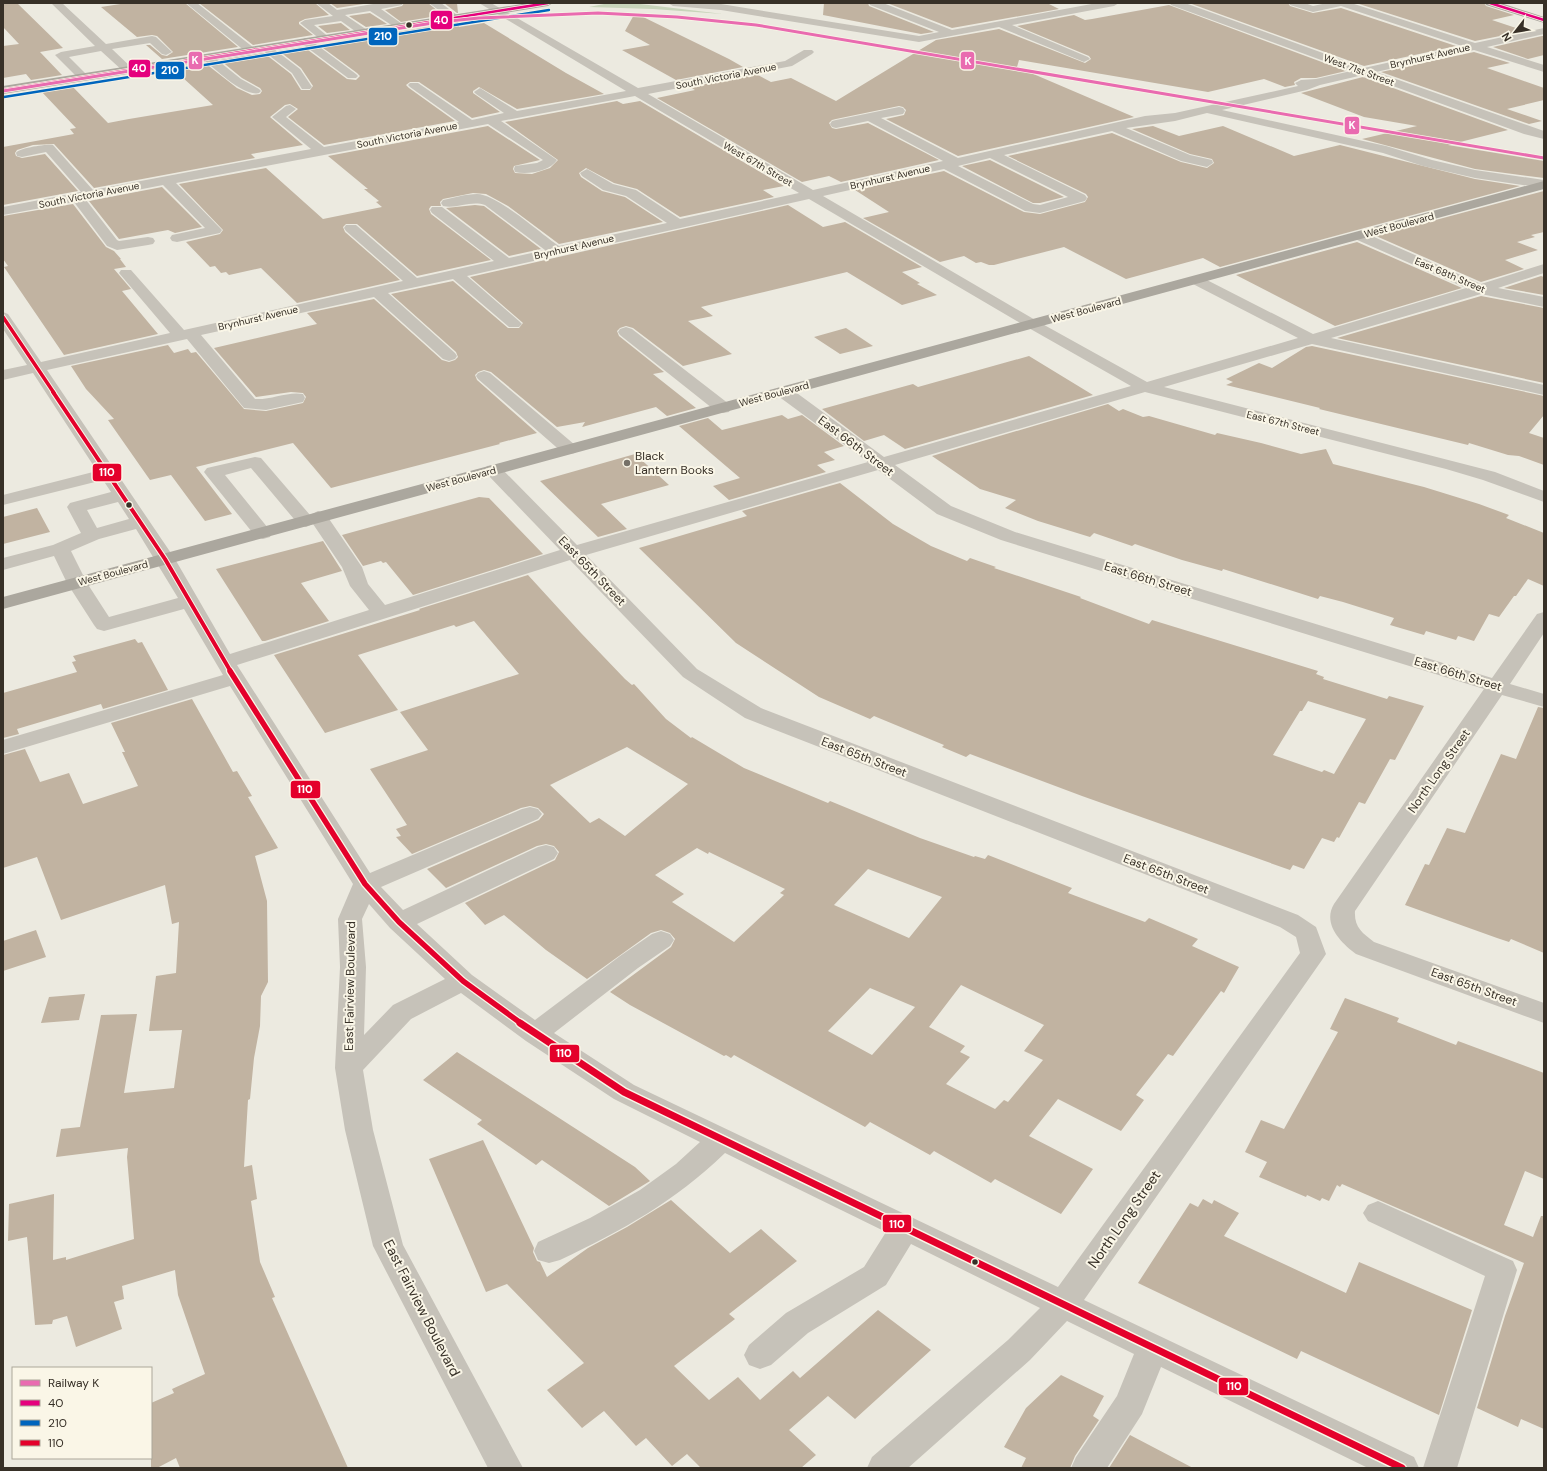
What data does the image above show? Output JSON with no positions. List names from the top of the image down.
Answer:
{
  "streets": {
    "main road": ["West Boulevard"],
    "street": [
      "Brynhurst Avenue",
      "West 71st Street",
      "South Victoria Avenue",
      "West 67th Street",
      "East 68th Street",
      "East 67th Street",
      "East 66th Street",
      "East 65th Street",
      "North Long Street",
      "East Fairview Boulevard"
    ]
  },
  "crossings": [
    ["Brynhurst Avenue", "West 71st Street"],
    ["Brynhurst Avenue", "West 67th Street"],
    ["South Victoria Avenue", "West 67th Street"],
    ["West 67th Street", "West Boulevard"],
    ["West 67th Street", "East 67th Street"],
    ["West Boulevard", "East 68th Street"],
    ["West Boulevard", "East 67th Street"],
    ["West Boulevard", "East 66th Street"],
    ["West Boulevard", "East 65th Street"],
    ["East 66th Street", "North Long Street"],
    ["East 65th Street", "North Long Street"]
  ],
  "places": ["Black Lantern Books"],
  "lines": [
    "transit line 40",
    "transit line 210",
    "rail line K",
    "transit line 110"
  ],
  "legend": [
    "Railway K",
    "40",
    "210",
    "110"
  ],
  "north": "bottom left"
}
